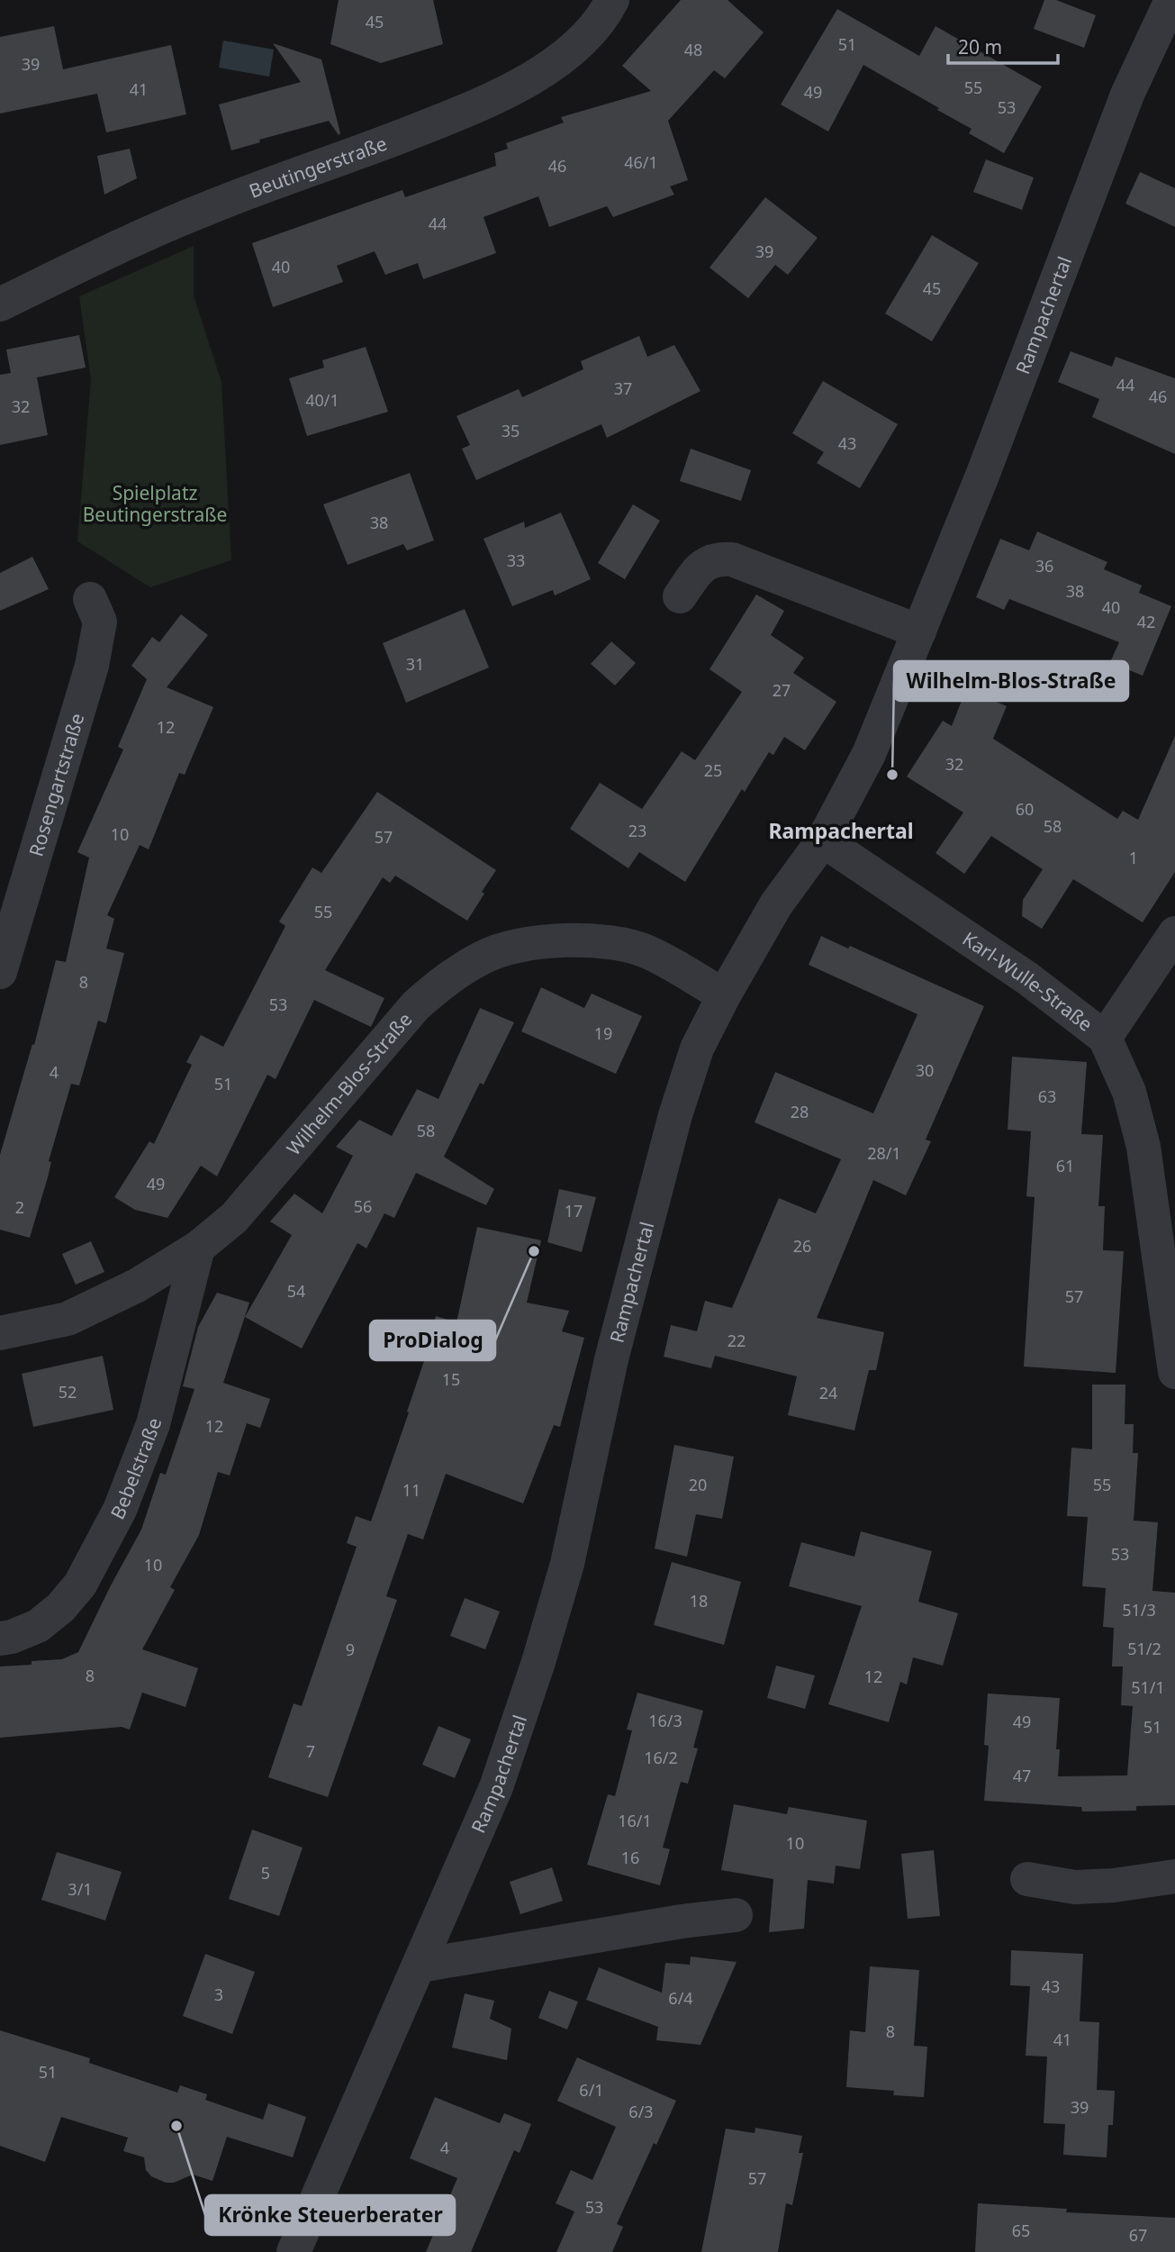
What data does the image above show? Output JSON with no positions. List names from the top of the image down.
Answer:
{
  "streets": {
    "street": [
      "Beutingerstraße",
      "Rampachertal",
      "Rosengartstraße",
      "Karl-Wulle-Straße",
      "Wilhelm-Blos-Straße",
      "Bebelstraße"
    ]
  },
  "crossings": [
    ["Rampachertal", "Karl-Wulle-Straße"],
    ["Rampachertal", "Wilhelm-Blos-Straße"],
    ["Wilhelm-Blos-Straße", "Bebelstraße"]
  ],
  "districts": ["Rampachertal"],
  "parks": ["Spielplatz Beutingerstraße"],
  "places": ["Wilhelm-Blos-Straße", "ProDialog", "Krönke Steuerberater"],
  "house_numbers": [
    "45",
    "51",
    "48",
    "39",
    "55",
    "41",
    "49",
    "53",
    "46/1",
    "46",
    "44",
    "39",
    "40",
    "45",
    "44",
    "37",
    "46",
    "40/1",
    "32",
    "35",
    "43",
    "38",
    "33",
    "36",
    "38",
    "40",
    "42",
    "31",
    "27",
    "12",
    "32",
    "25",
    "60",
    "58",
    "23",
    "10",
    "57",
    "1",
    "55",
    "8",
    "53",
    "19",
    "30",
    "4",
    "51",
    "63",
    "28",
    "58",
    "28/1",
    "61",
    "49",
    "56",
    "2",
    "17",
    "26",
    "54",
    "57",
    "22",
    "15",
    "52",
    "24",
    "12",
    "20",
    "55",
    "11",
    "53",
    "10",
    "18",
    "51/3",
    "51/2",
    "9",
    "8",
    "12",
    "51/1",
    "16/3",
    "49",
    "51",
    "7",
    "16/2",
    "47",
    "16/1",
    "10",
    "16",
    "5",
    "3/1",
    "43",
    "3",
    "6/4",
    "8",
    "41",
    "51",
    "6/1",
    "39",
    "6/3",
    "4",
    "57",
    "53",
    "65",
    "67"
  ],
  "scale_bar": "20 m"
}
